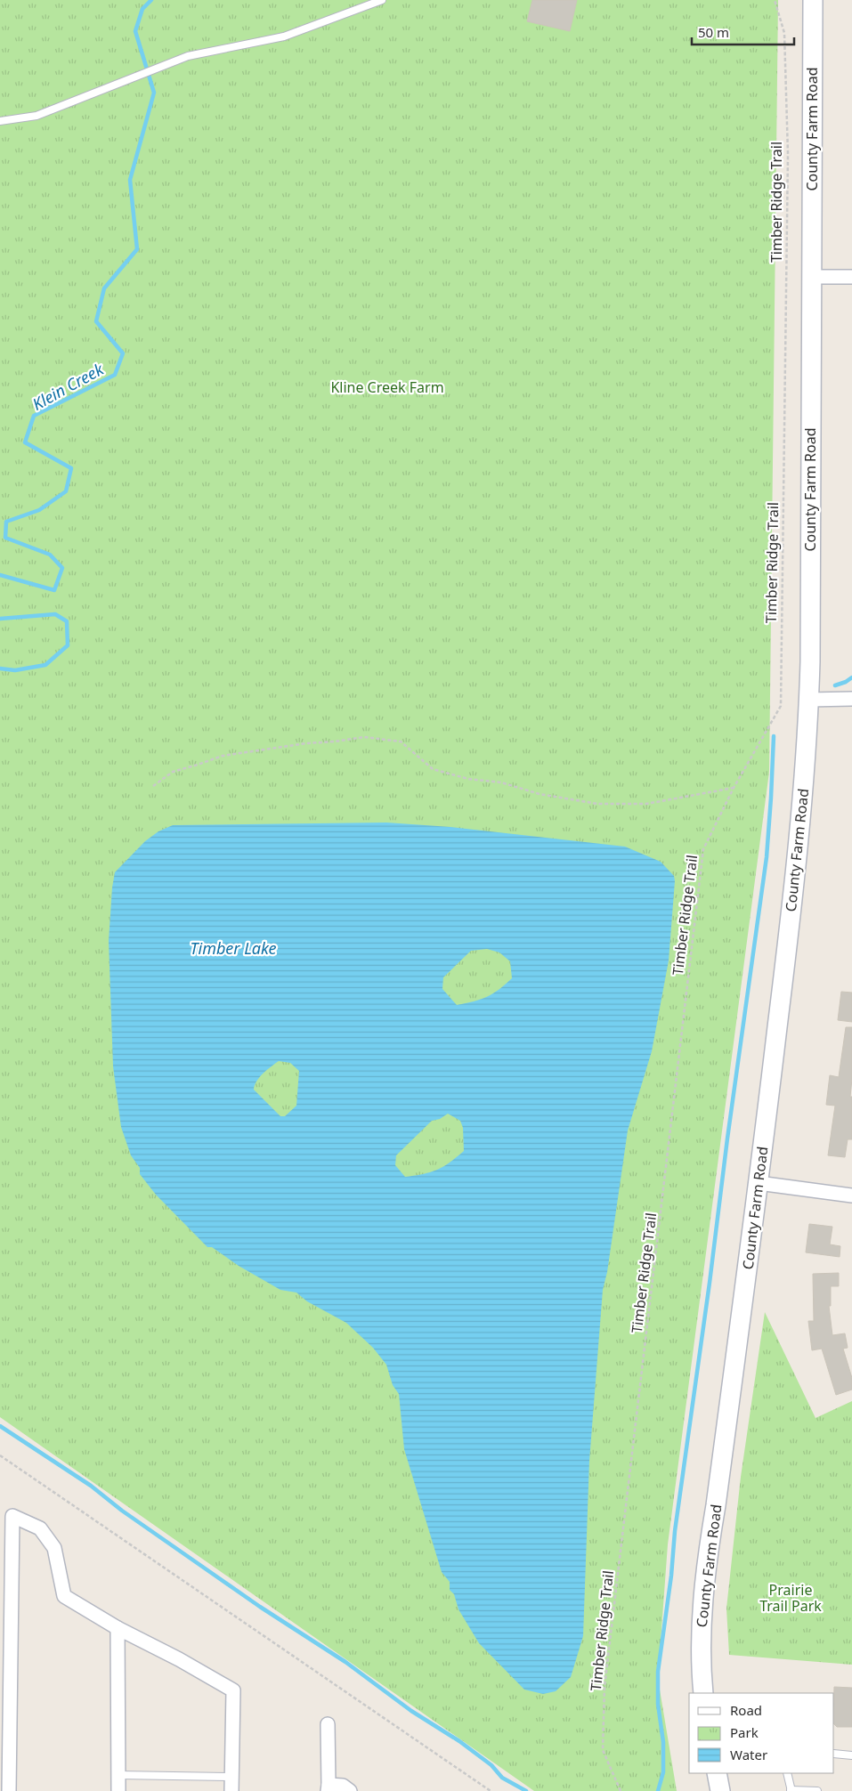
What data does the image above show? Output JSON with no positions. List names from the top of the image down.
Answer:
{
  "streets": {
    "main road": ["County Farm Road"],
    "path": ["Timber Ridge Trail"]
  },
  "water": ["Klein Creek", "Timber Lake"],
  "parks": ["Kline Creek Farm", "Prairie Trail Park"],
  "legend": ["Road", "Park", "Water"],
  "scale_bar": "50 m"
}
